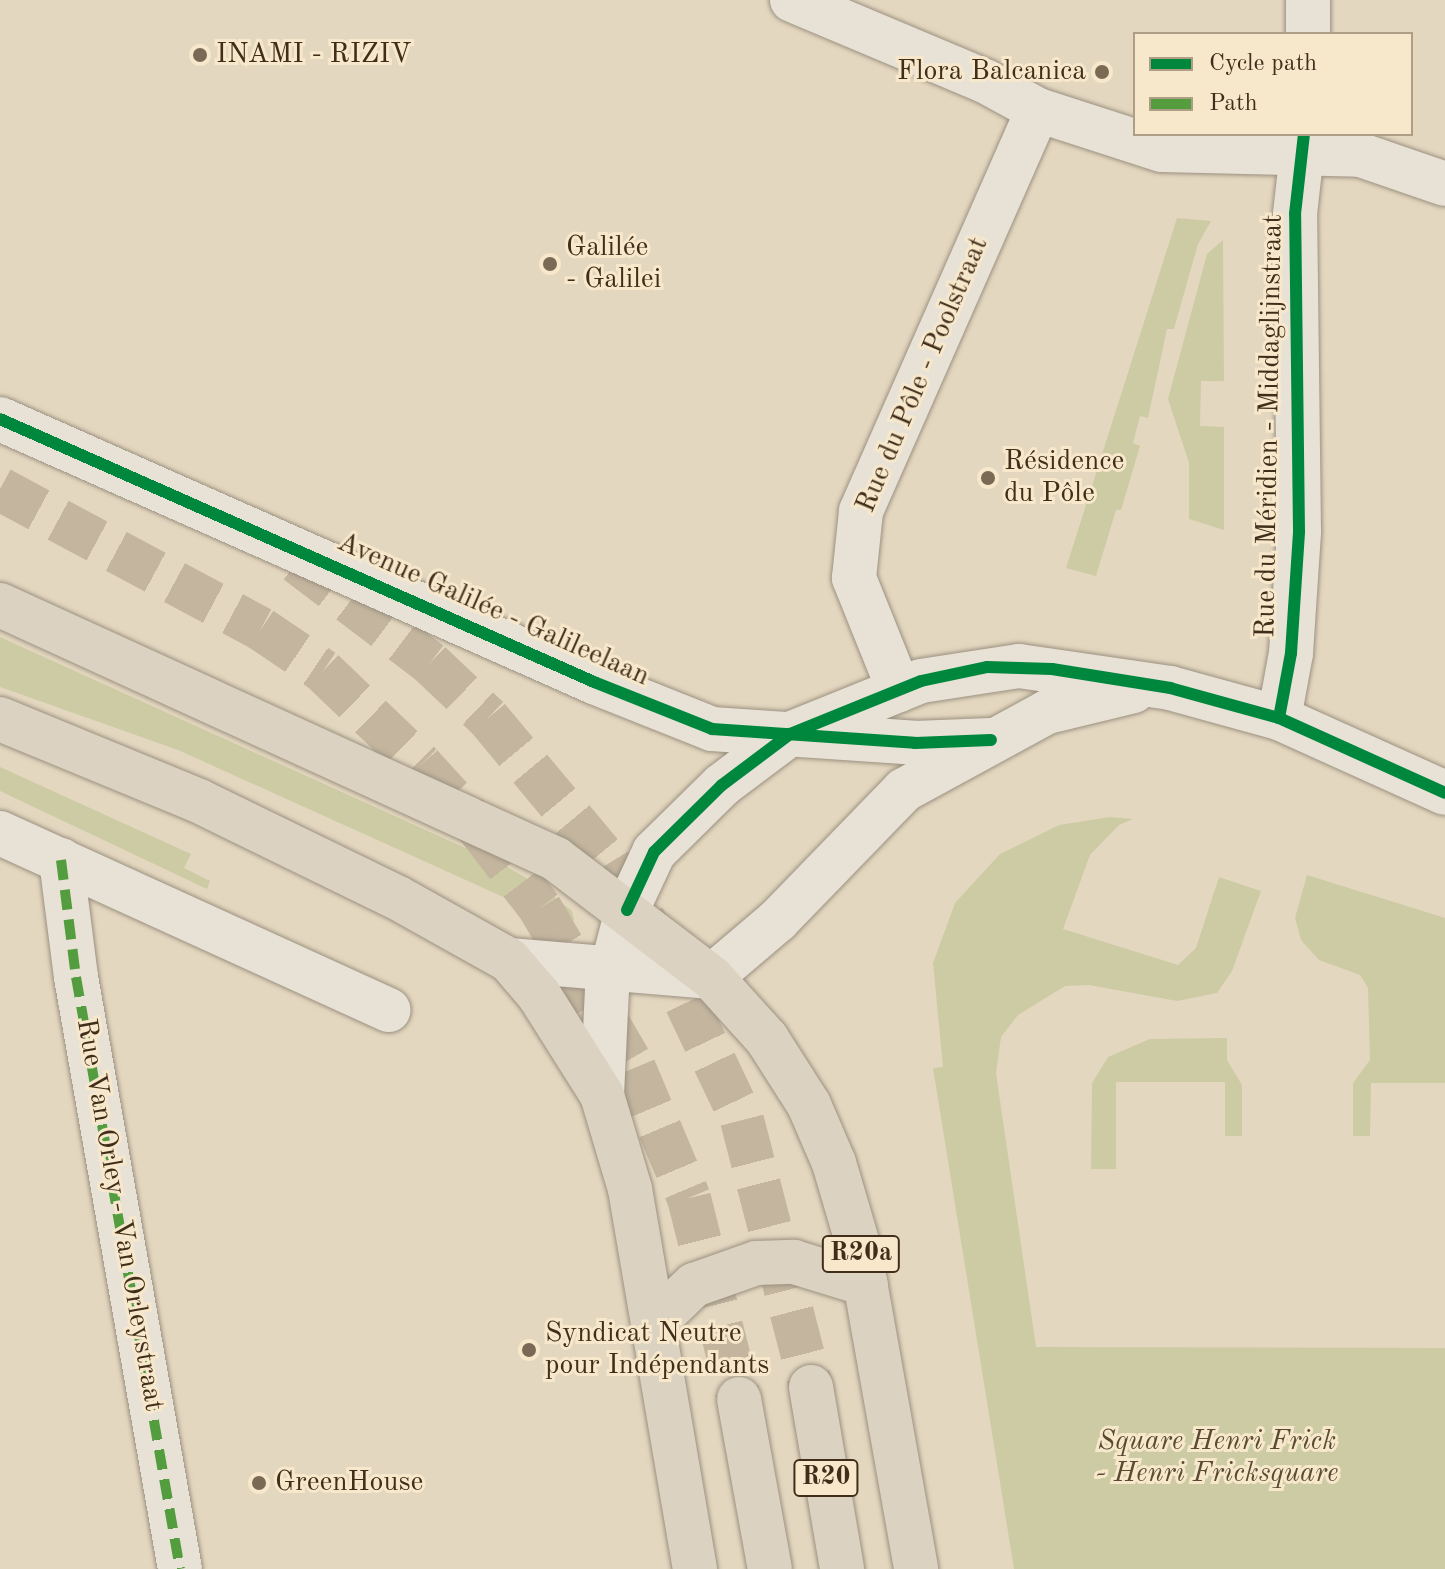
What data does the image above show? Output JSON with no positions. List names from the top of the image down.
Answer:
{
  "streets": {
    "main road": ["R20a", "R20"],
    "street": [
      "Rue du Pôle - Poolstraat",
      "Rue du Méridien - Middaglijnstraat",
      "Avenue Galilée - Galileelaan",
      "Rue Van Orley - Van Orleystraat"
    ]
  },
  "parks": ["Square Henri Frick - Henri Fricksquare"],
  "places": [
    "INAMI - RIZIV",
    "Flora Balcanica",
    "Galilée - Galilei",
    "Résidence du Pôle",
    "Syndicat Neutre pour Indépendants",
    "GreenHouse"
  ],
  "legend": ["Cycle path", "Path"]
}
